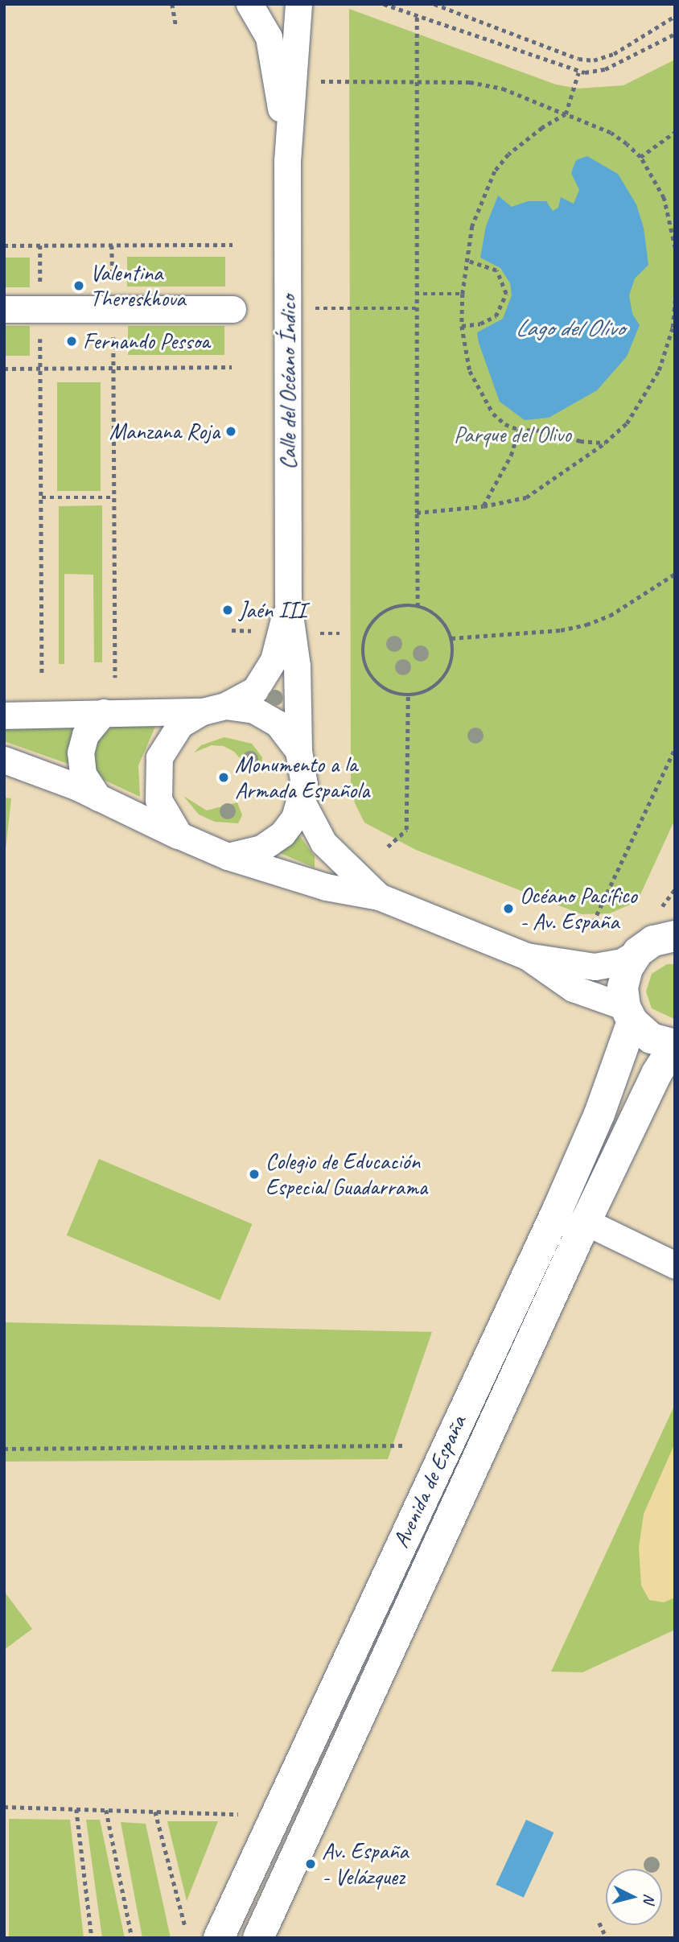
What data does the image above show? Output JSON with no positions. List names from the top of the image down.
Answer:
{
  "streets": {
    "main road": ["Avenida de España"],
    "street": ["Calle del Océano Índico"]
  },
  "water": ["Lago del Olivo"],
  "parks": ["Parque del Olivo"],
  "places": [
    "Valentina Thereskhova",
    "Fernando Pessoa",
    "Manzana Roja",
    "Jaén III",
    "Monumento a la Armada Española",
    "Océano Pacífico - Av. España",
    "Colegio de Educación Especial Guadarrama",
    "Av. España - Velázquez"
  ],
  "north": "right"
}
